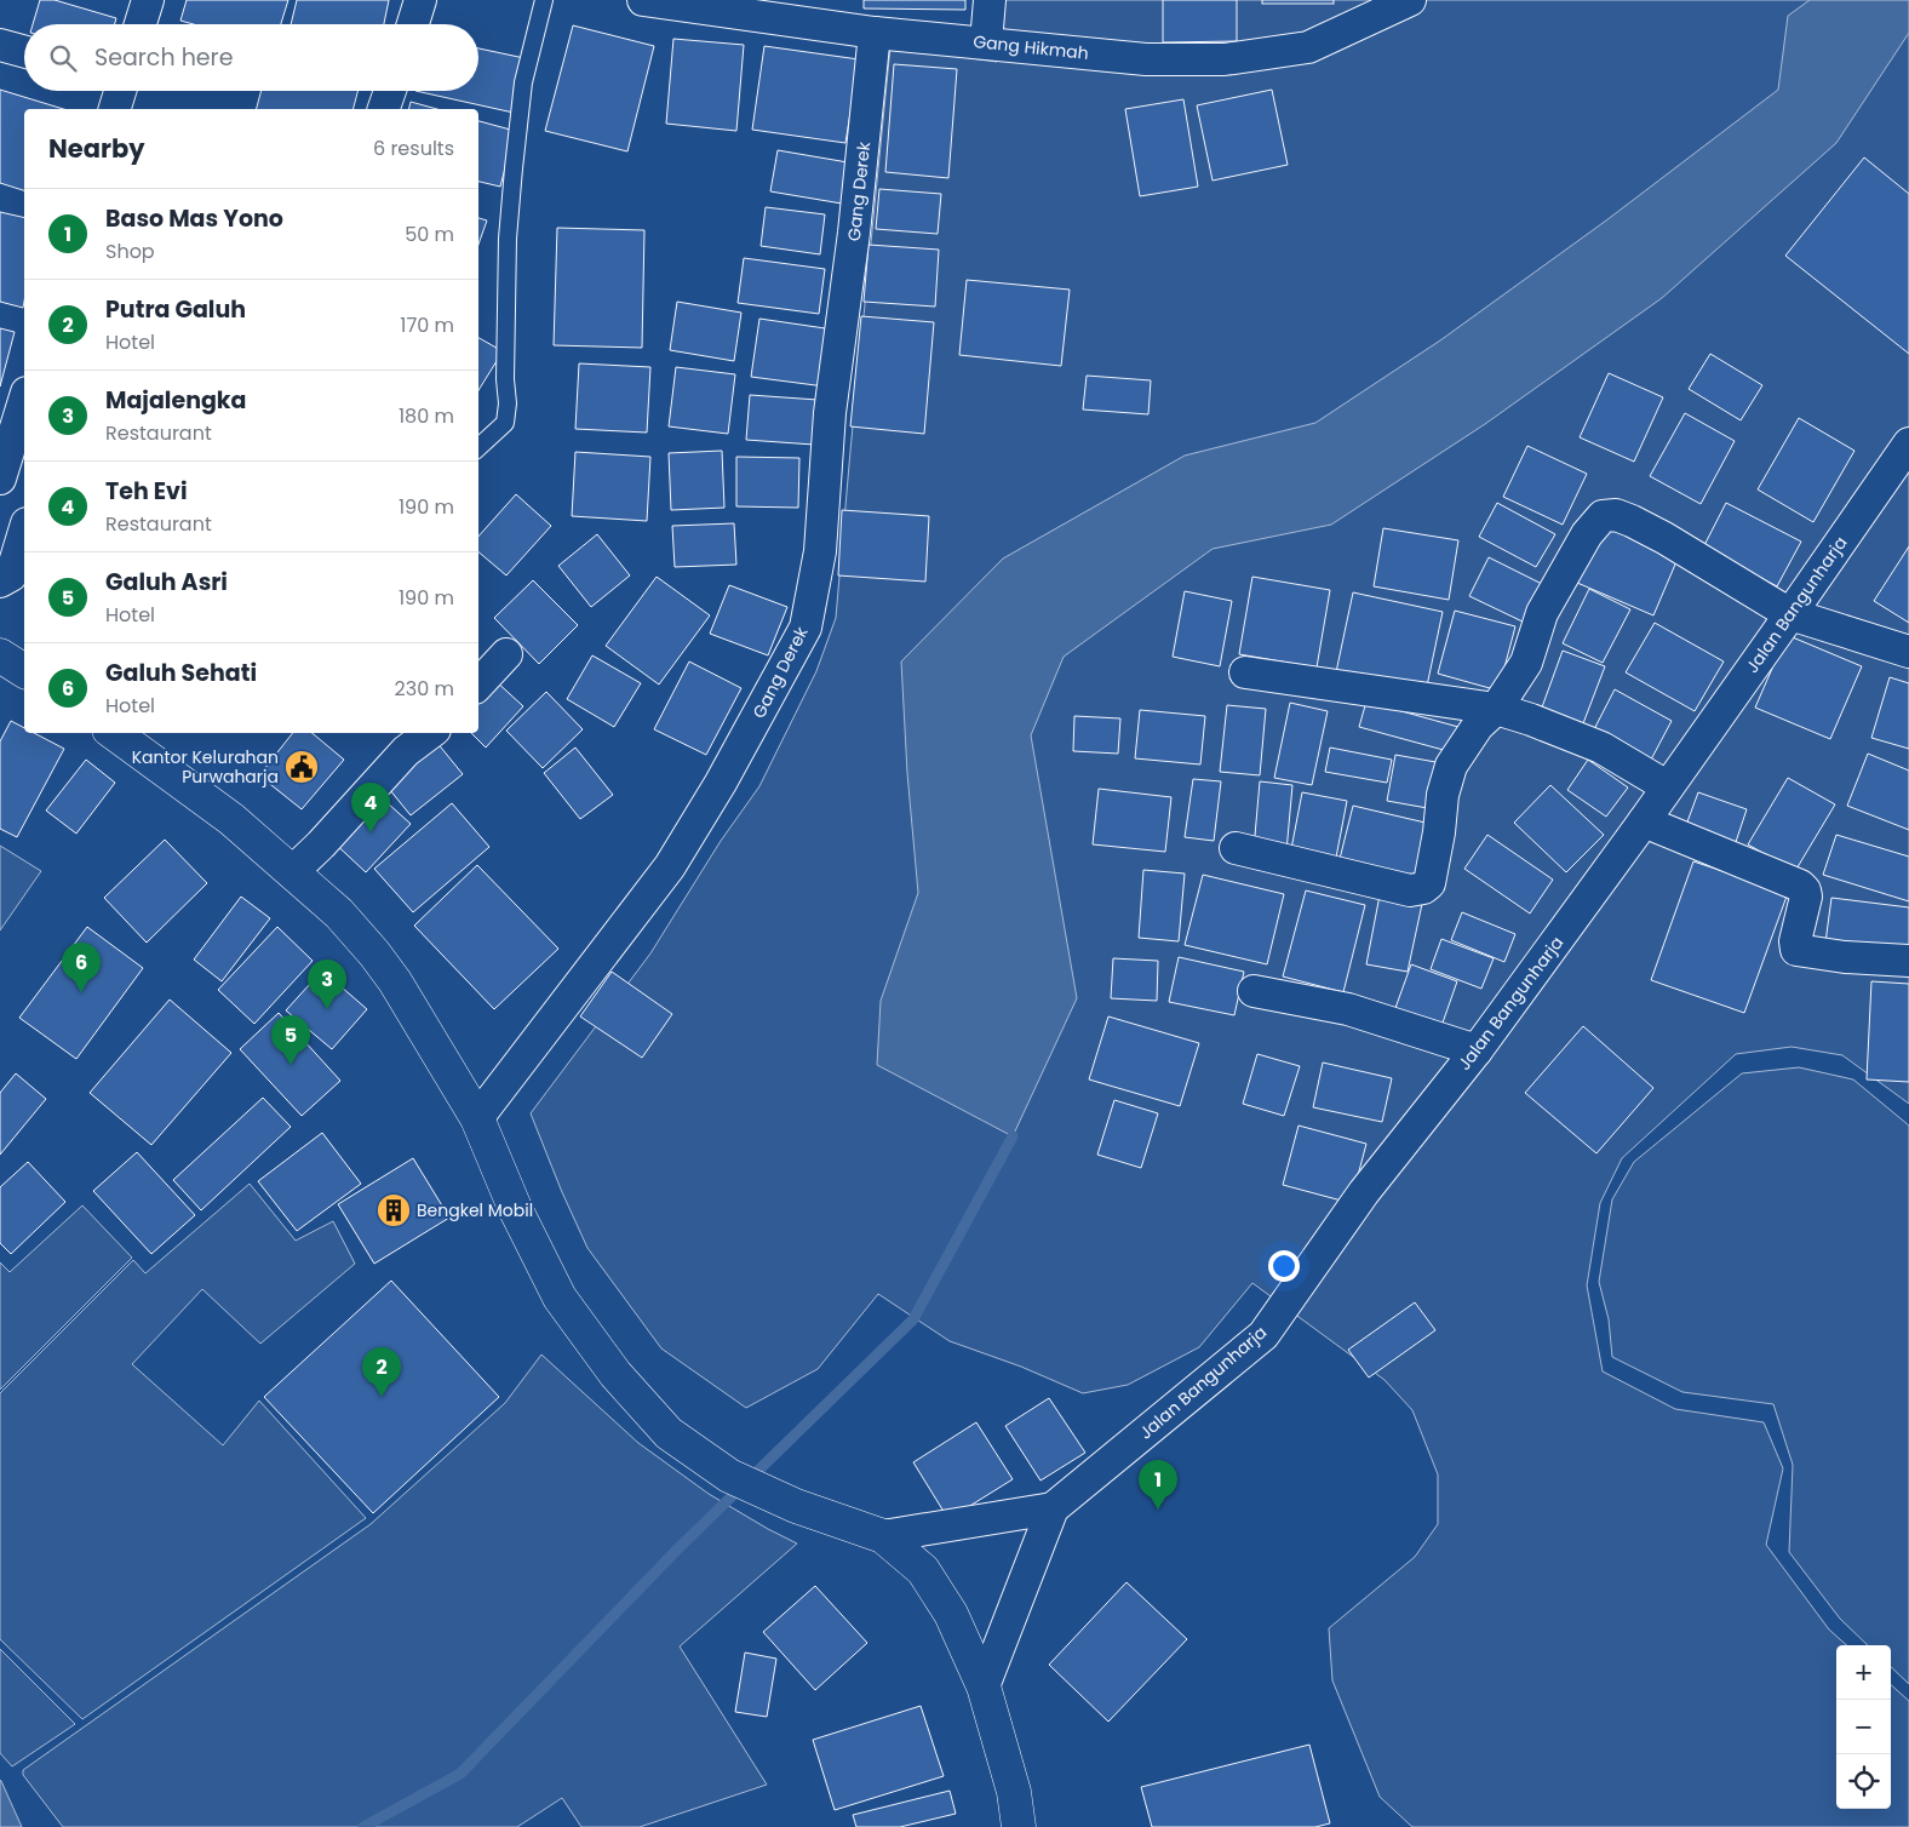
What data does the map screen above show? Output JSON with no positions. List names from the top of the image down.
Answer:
{
  "streets": {
    "street": ["Gang Hikmah", "Gang Derek", "Jalan Bangunharja"]
  },
  "crossings": [
    ["Gang Hikmah", "Gang Derek"]
  ],
  "places": {
    "public building": ["Kantor Kelurahan Purwaharja"],
    "building": ["Bengkel Mobil"]
  },
  "page": {
    "search": "Search here",
    "heading": ["Nearby", "6 results"],
    "list": [
      {
        "mark": "1",
        "name": "Baso Mas Yono",
        "note": "Shop",
        "value": "50 m"
      },
      {
        "mark": "2",
        "name": "Putra Galuh",
        "note": "Hotel",
        "value": "170 m"
      },
      {
        "mark": "3",
        "name": "Majalengka",
        "note": "Restaurant",
        "value": "180 m"
      },
      {
        "mark": "4",
        "name": "Teh Evi",
        "note": "Restaurant",
        "value": "190 m"
      },
      {
        "mark": "5",
        "name": "Galuh Asri",
        "note": "Hotel",
        "value": "190 m"
      },
      {
        "mark": "6",
        "name": "Galuh Sehati",
        "note": "Hotel",
        "value": "230 m"
      }
    ],
    "pins": [
      "4",
      "6",
      "3",
      "5",
      "2",
      "1"
    ],
    "map_buttons": ["+", "−"]
  }
}
